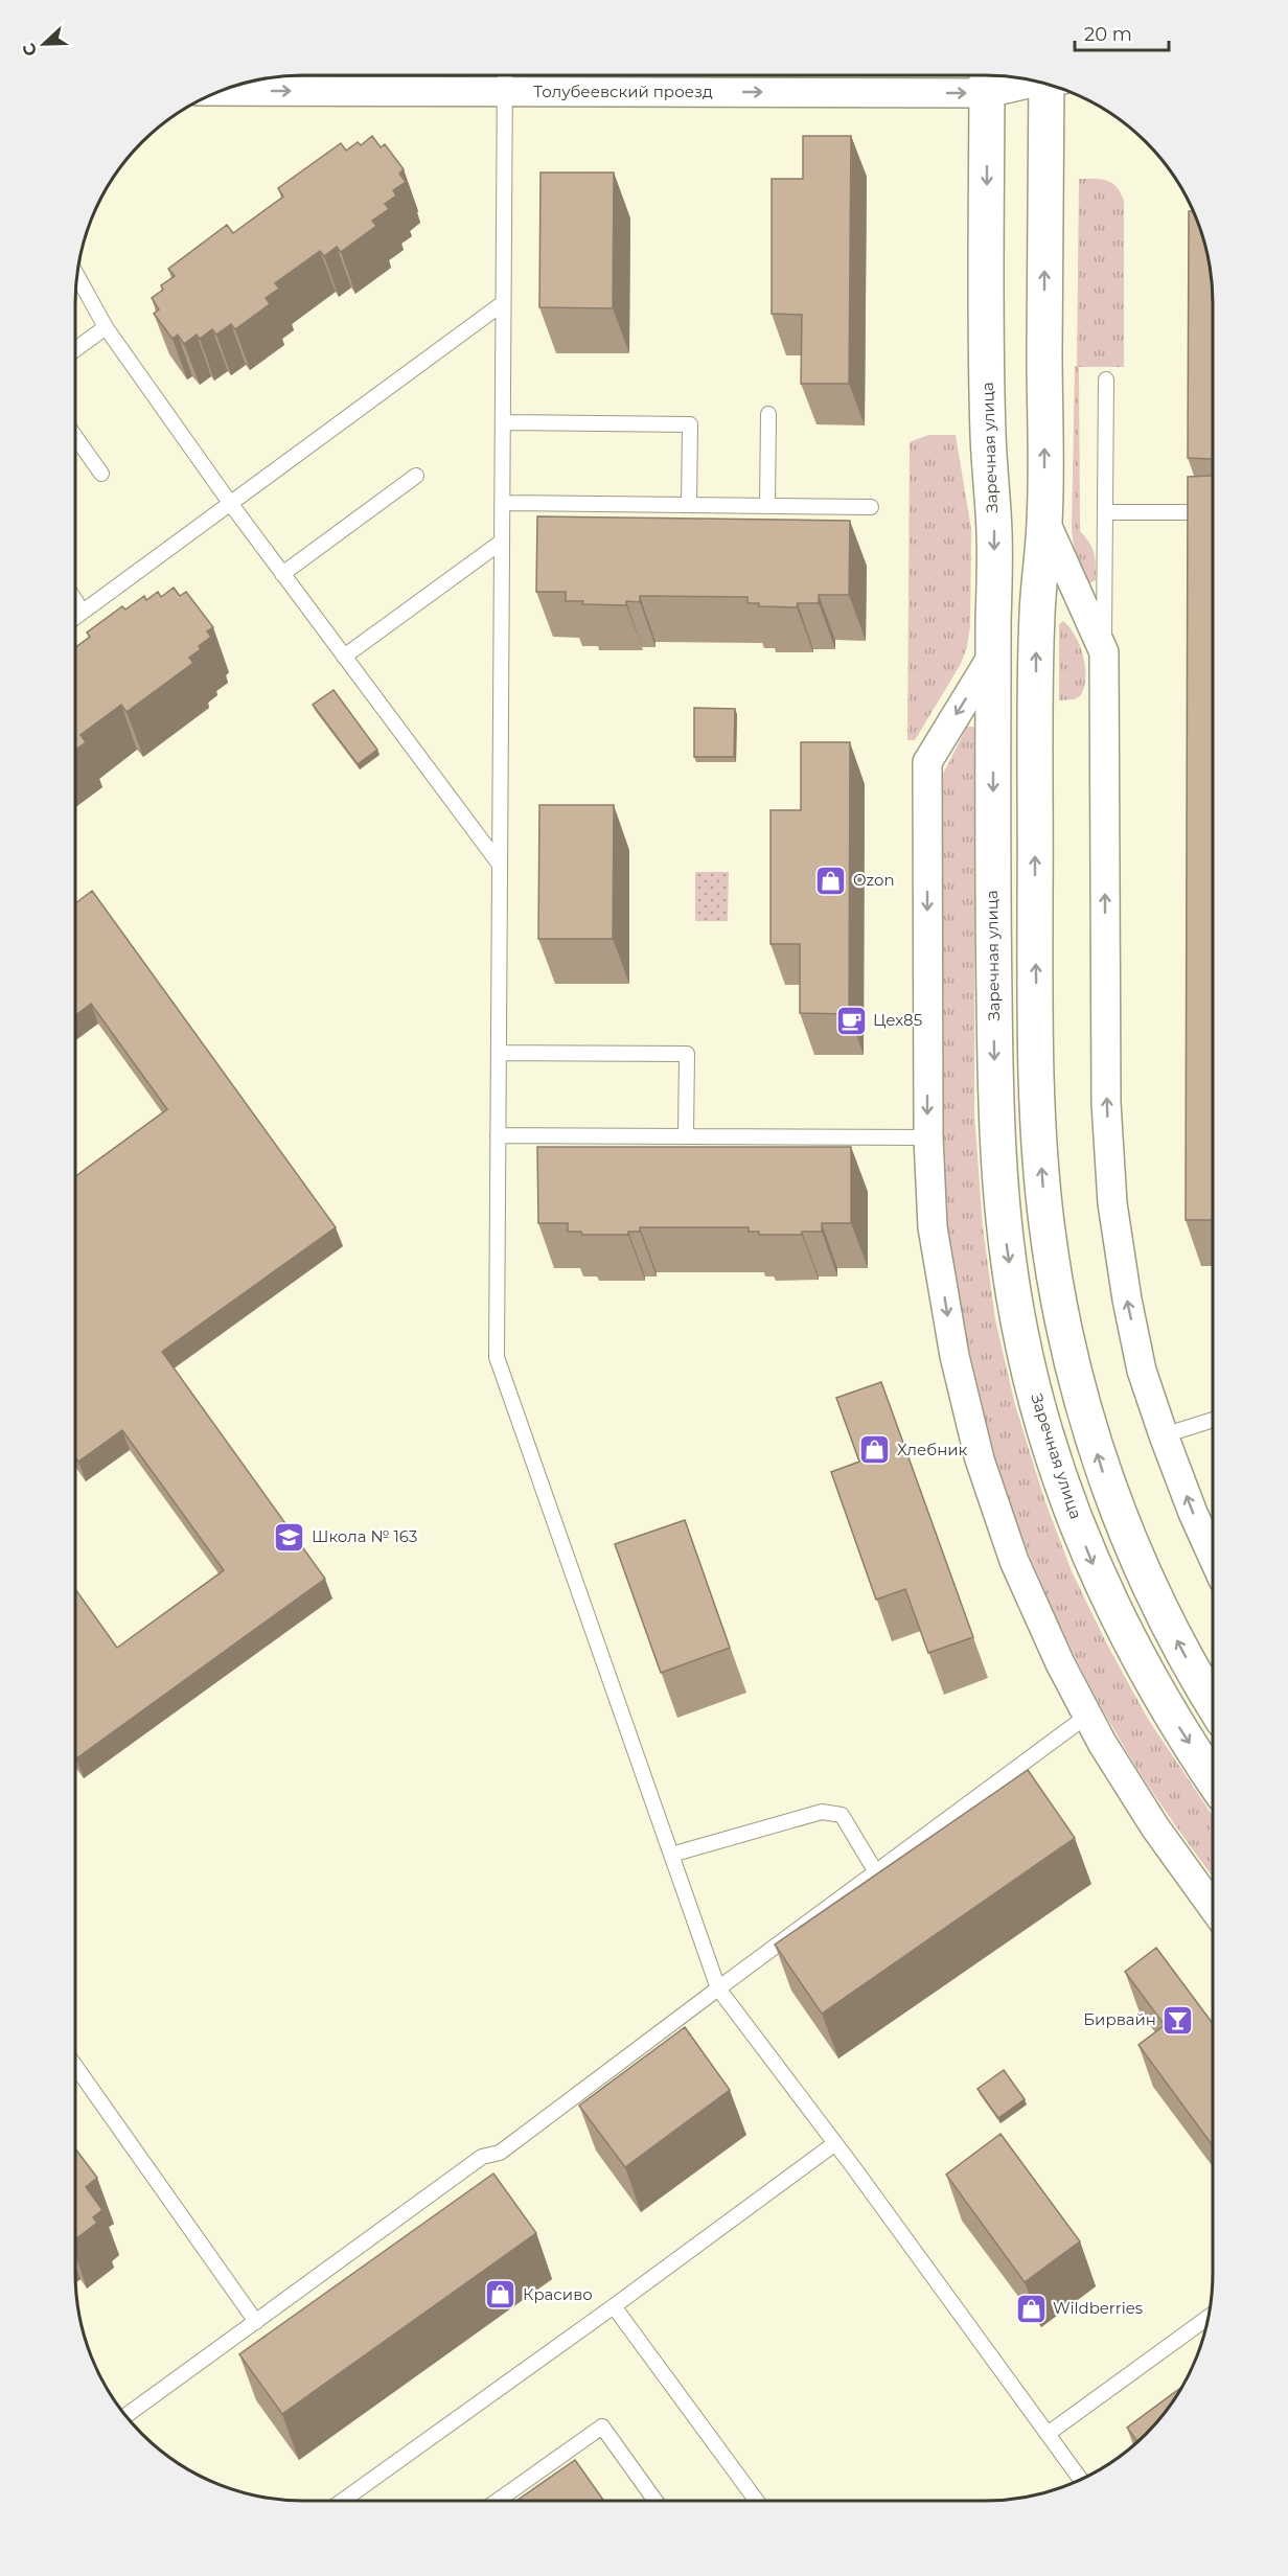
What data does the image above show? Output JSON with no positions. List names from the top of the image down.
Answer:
{
  "streets": {
    "street": ["Толубеевский проезд", "Заречная улица"]
  },
  "crossings": [
    ["Толубеевский проезд", "Заречная улица"]
  ],
  "one_way": ["Толубеевский проезд"],
  "places": {
    "shop": [
      "Ozon",
      "Хлебник",
      "Красиво",
      "Wildberries"
    ],
    "cafe": ["Цех85"],
    "school or university": ["Школа № 163"],
    "bar": ["Бирвайн"]
  },
  "scale_bar": "20 m",
  "north": "left"
}
